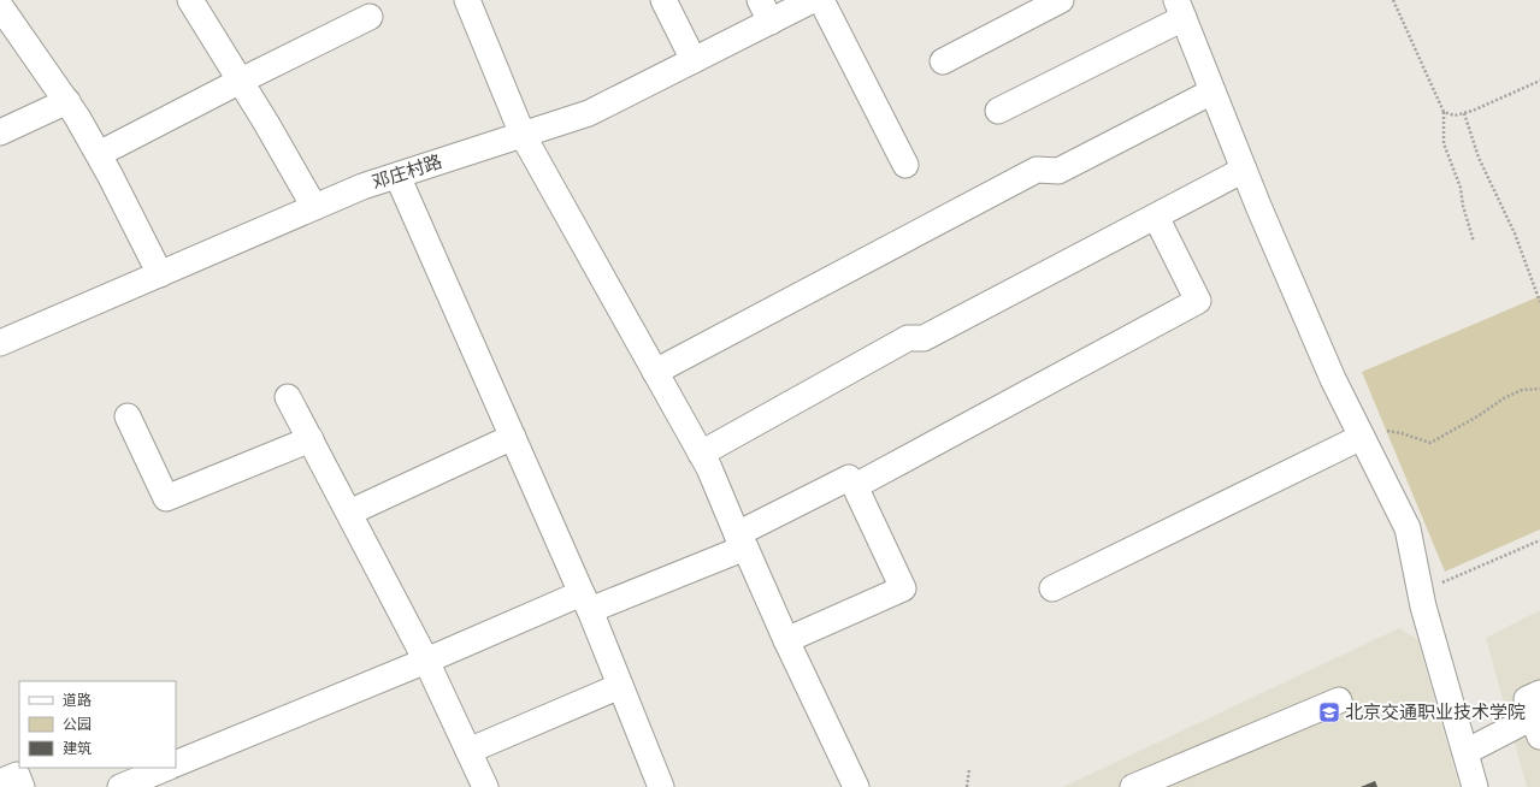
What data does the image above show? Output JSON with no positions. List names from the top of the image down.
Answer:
{
  "streets": {
    "street": ["邓庄村路"]
  },
  "places": {
    "school or university": ["北京交通职业技术学院"]
  },
  "legend": ["道路", "公园", "建筑"]
}
